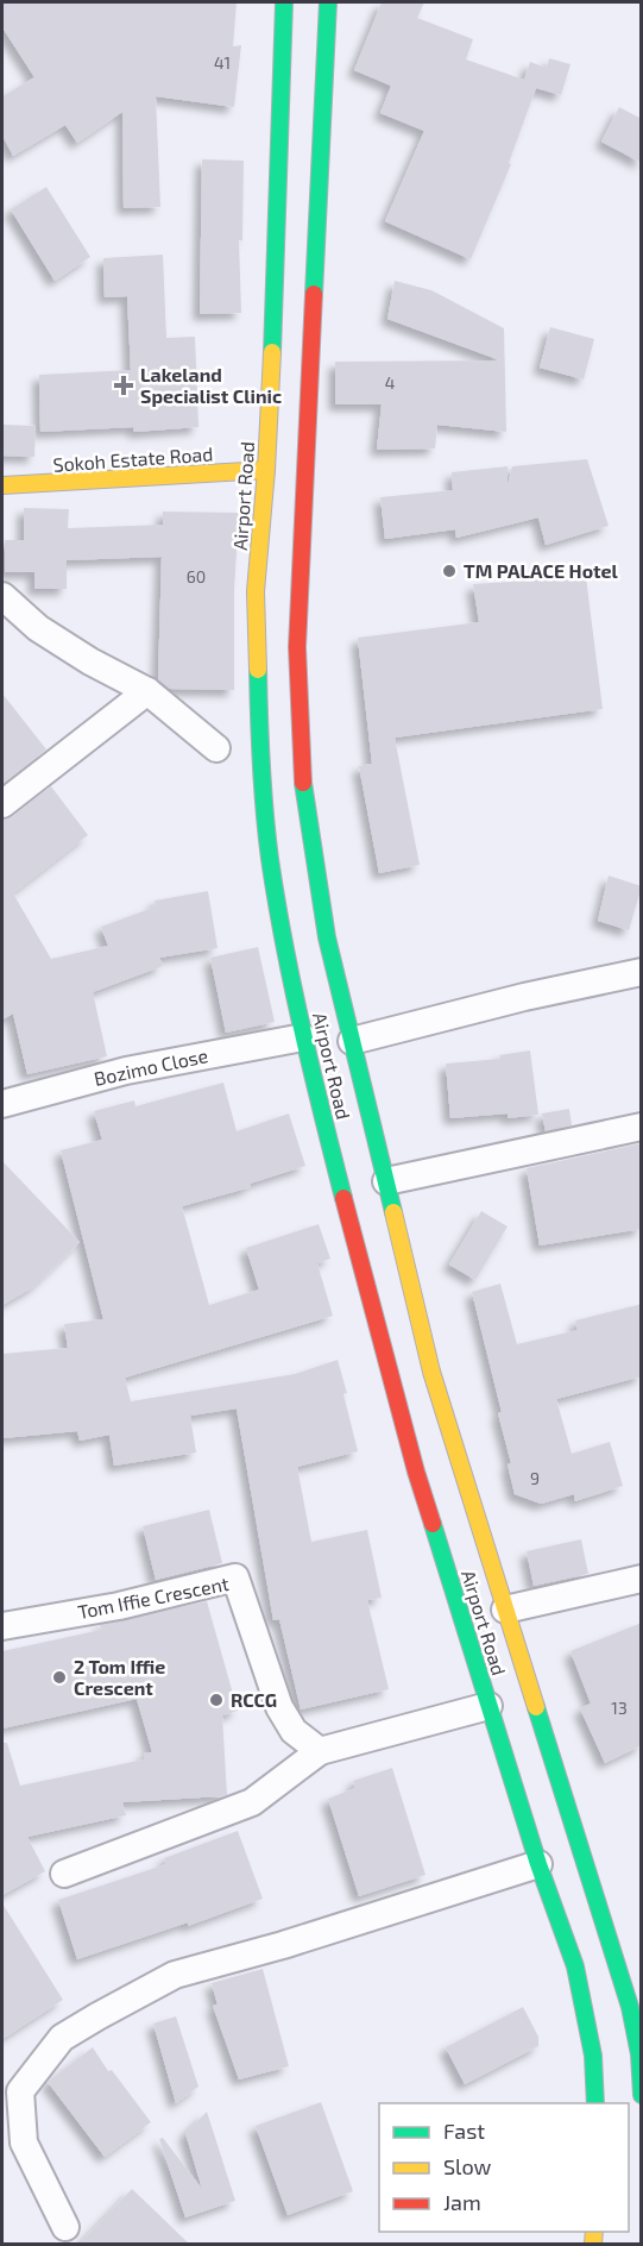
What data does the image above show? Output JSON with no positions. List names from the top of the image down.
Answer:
{
  "streets": {
    "main road": ["Sokoh Estate Road", "Airport Road"],
    "street": ["Bozimo Close", "Tom Iffie Crescent"]
  },
  "crossings": [
    ["Sokoh Estate Road", "Airport Road"],
    ["Airport Road", "Bozimo Close"]
  ],
  "places": {
    "health": ["Lakeland Specialist Clinic"],
    "other": ["TM PALACE Hotel", "2 Tom Iffie Crescent", "RCCG"]
  },
  "house_numbers": [
    "41",
    "4",
    "60",
    "9",
    "13"
  ],
  "legend": ["Fast", "Slow", "Jam"]
}
